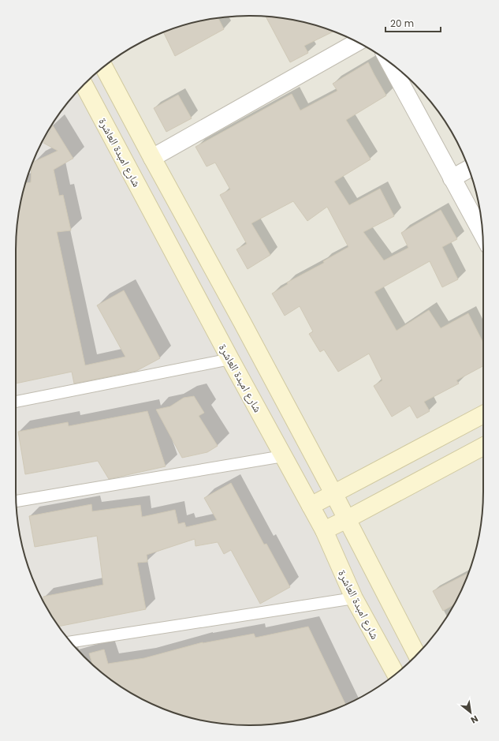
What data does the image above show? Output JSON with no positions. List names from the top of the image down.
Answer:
{
  "streets": {
    "main road": ["شارع امبدة العاشرة"]
  },
  "scale_bar": "20 m",
  "north": "bottom right"
}
